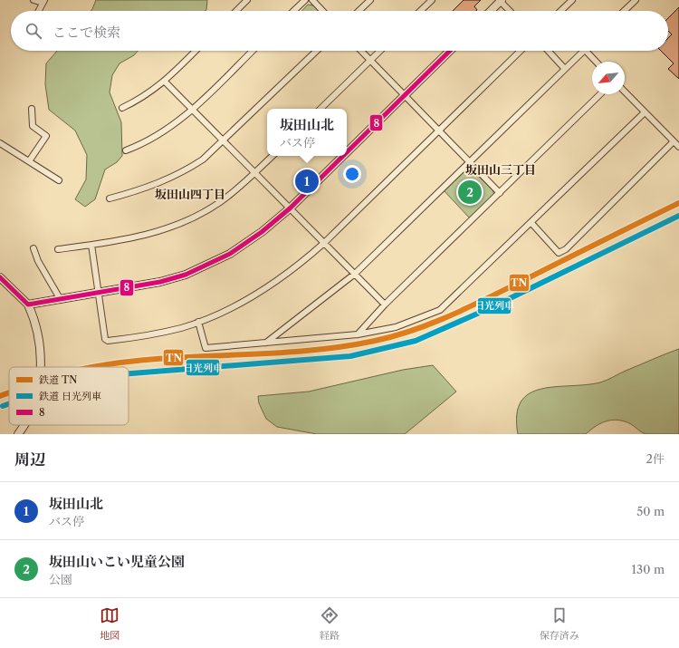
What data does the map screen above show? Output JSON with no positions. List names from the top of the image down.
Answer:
{
  "districts": ["坂田山三丁目", "坂田山四丁目"],
  "lines": ["transit line 8", "rail line TN", "rail line 日光列車"],
  "legend": ["鉄道 TN", "鉄道 日光列車", "8"],
  "north": "bottom left",
  "page": {
    "search": "ここで検索",
    "popup": ["坂田山北", "バス停"],
    "pins": ["1", "2"],
    "heading": ["周辺", "2件"],
    "list": [
      {
        "mark": "1",
        "name": "坂田山北",
        "note": "バス停",
        "value": "50 m"
      },
      {
        "mark": "2",
        "name": "坂田山いこい児童公園",
        "note": "公園",
        "value": "130 m"
      }
    ],
    "nav": ["地図", "経路", "保存済み"]
  }
}
